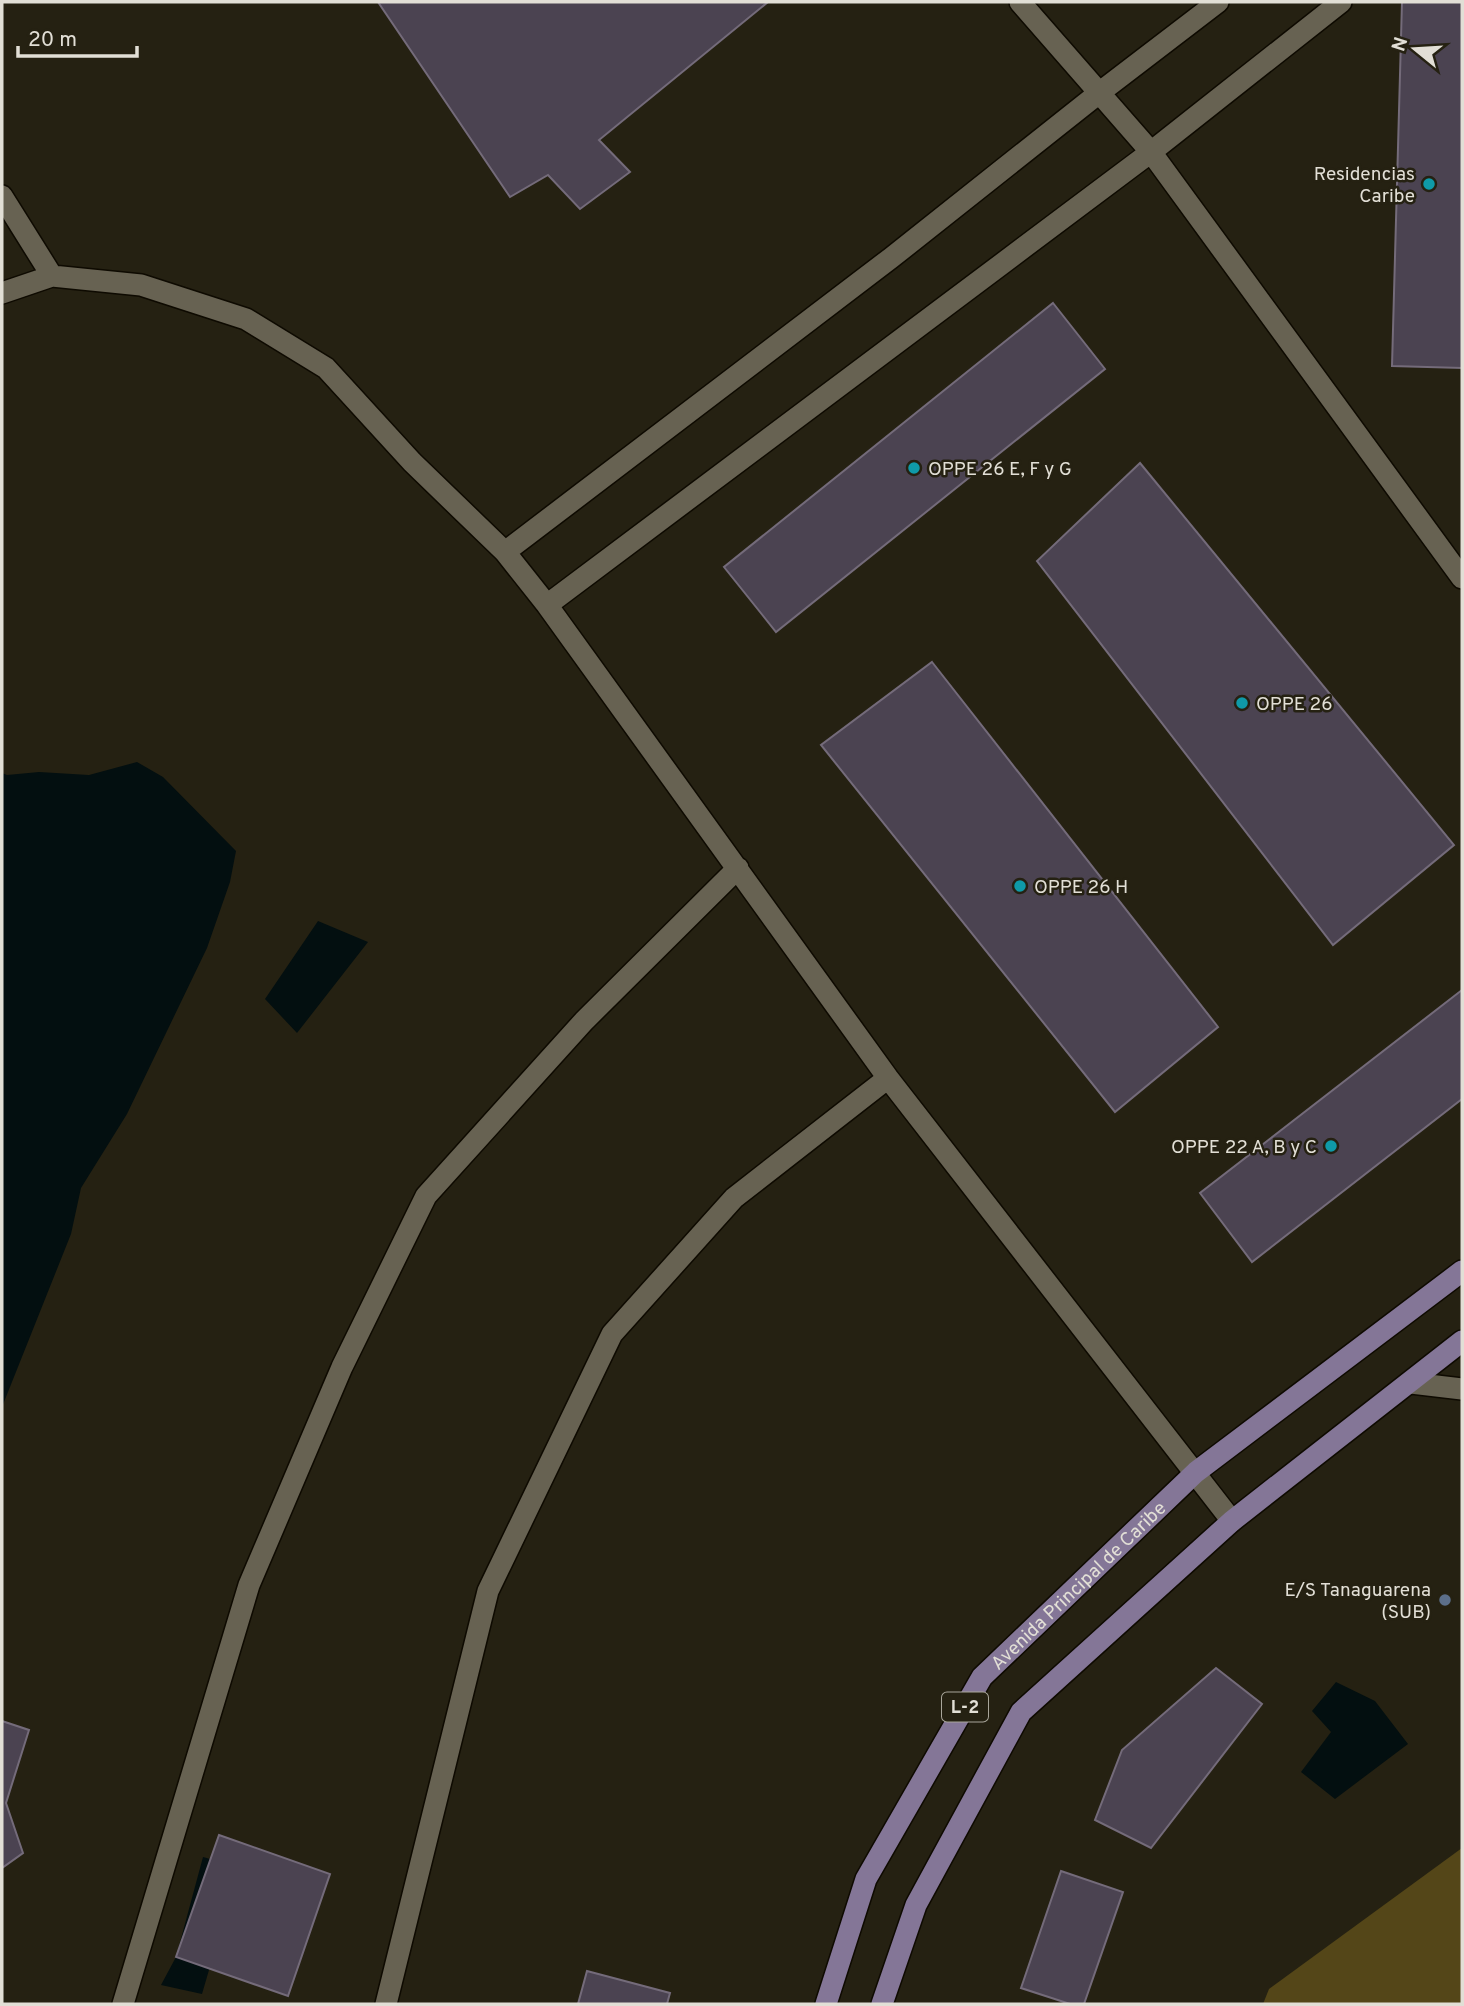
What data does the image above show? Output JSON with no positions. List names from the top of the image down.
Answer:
{
  "streets": {
    "main road": ["Avenida Principal de Caribe", "L-2"]
  },
  "places": [
    "Residencias Caribe",
    "OPPE 26 E, F y G",
    "OPPE 26",
    "OPPE 26 H",
    "OPPE 22 A, B y C",
    "E/S Tanaguarena (SUB)"
  ],
  "scale_bar": "20 m",
  "north": "left"
}
